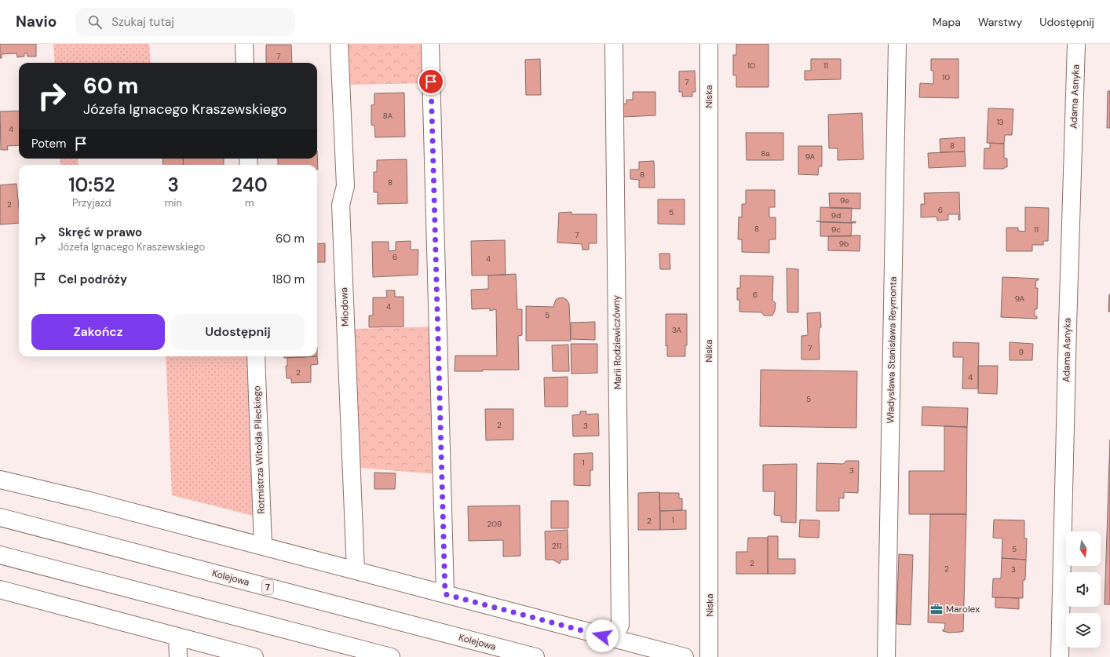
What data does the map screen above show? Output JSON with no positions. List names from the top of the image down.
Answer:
{
  "streets": {
    "main road": [
      "Niska",
      "Adama Asnyka",
      "Miodowa",
      "Marii Rodziewiczówny",
      "Władysława Stanisława Reymonta",
      "Rotmistrza Witolda Pileckiego",
      "Kolejowa",
      "7"
    ]
  },
  "places": {
    "office": ["Marolex"]
  },
  "house_numbers": [
    "7",
    "10",
    "11",
    "10",
    "7",
    "8A",
    "13",
    "4",
    "8",
    "8a",
    "9A",
    "8",
    "8",
    "9e",
    "2",
    "6",
    "5",
    "9d",
    "8",
    "9c",
    "11",
    "7",
    "9b",
    "6",
    "4",
    "6",
    "9A",
    "4",
    "5",
    "3A",
    "7",
    "9",
    "2",
    "4",
    "5",
    "2",
    "3",
    "1",
    "3",
    "1",
    "2",
    "209",
    "211",
    "5",
    "2",
    "2",
    "3"
  ],
  "north": "bottom",
  "page": {
    "header": "Navio",
    "search": "Szukaj tutaj",
    "nav": ["Mapa", "Warstwy", "Udostępnij"],
    "turn": ["60 m", "Józefa Ignacego Kraszewskiego"],
    "then": "Potem",
    "eta": [
      "10:52",
      "Przyjazd",
      "3",
      "min",
      "240",
      "m"
    ],
    "list": [
      {
        "name": "Skręć w prawo",
        "note": "Józefa Ignacego Kraszewskiego",
        "value": "60 m"
      },
      {
        "name": "Cel podróży",
        "value": "180 m"
      }
    ],
    "buttons": ["Zakończ", "Udostępnij"]
  }
}
